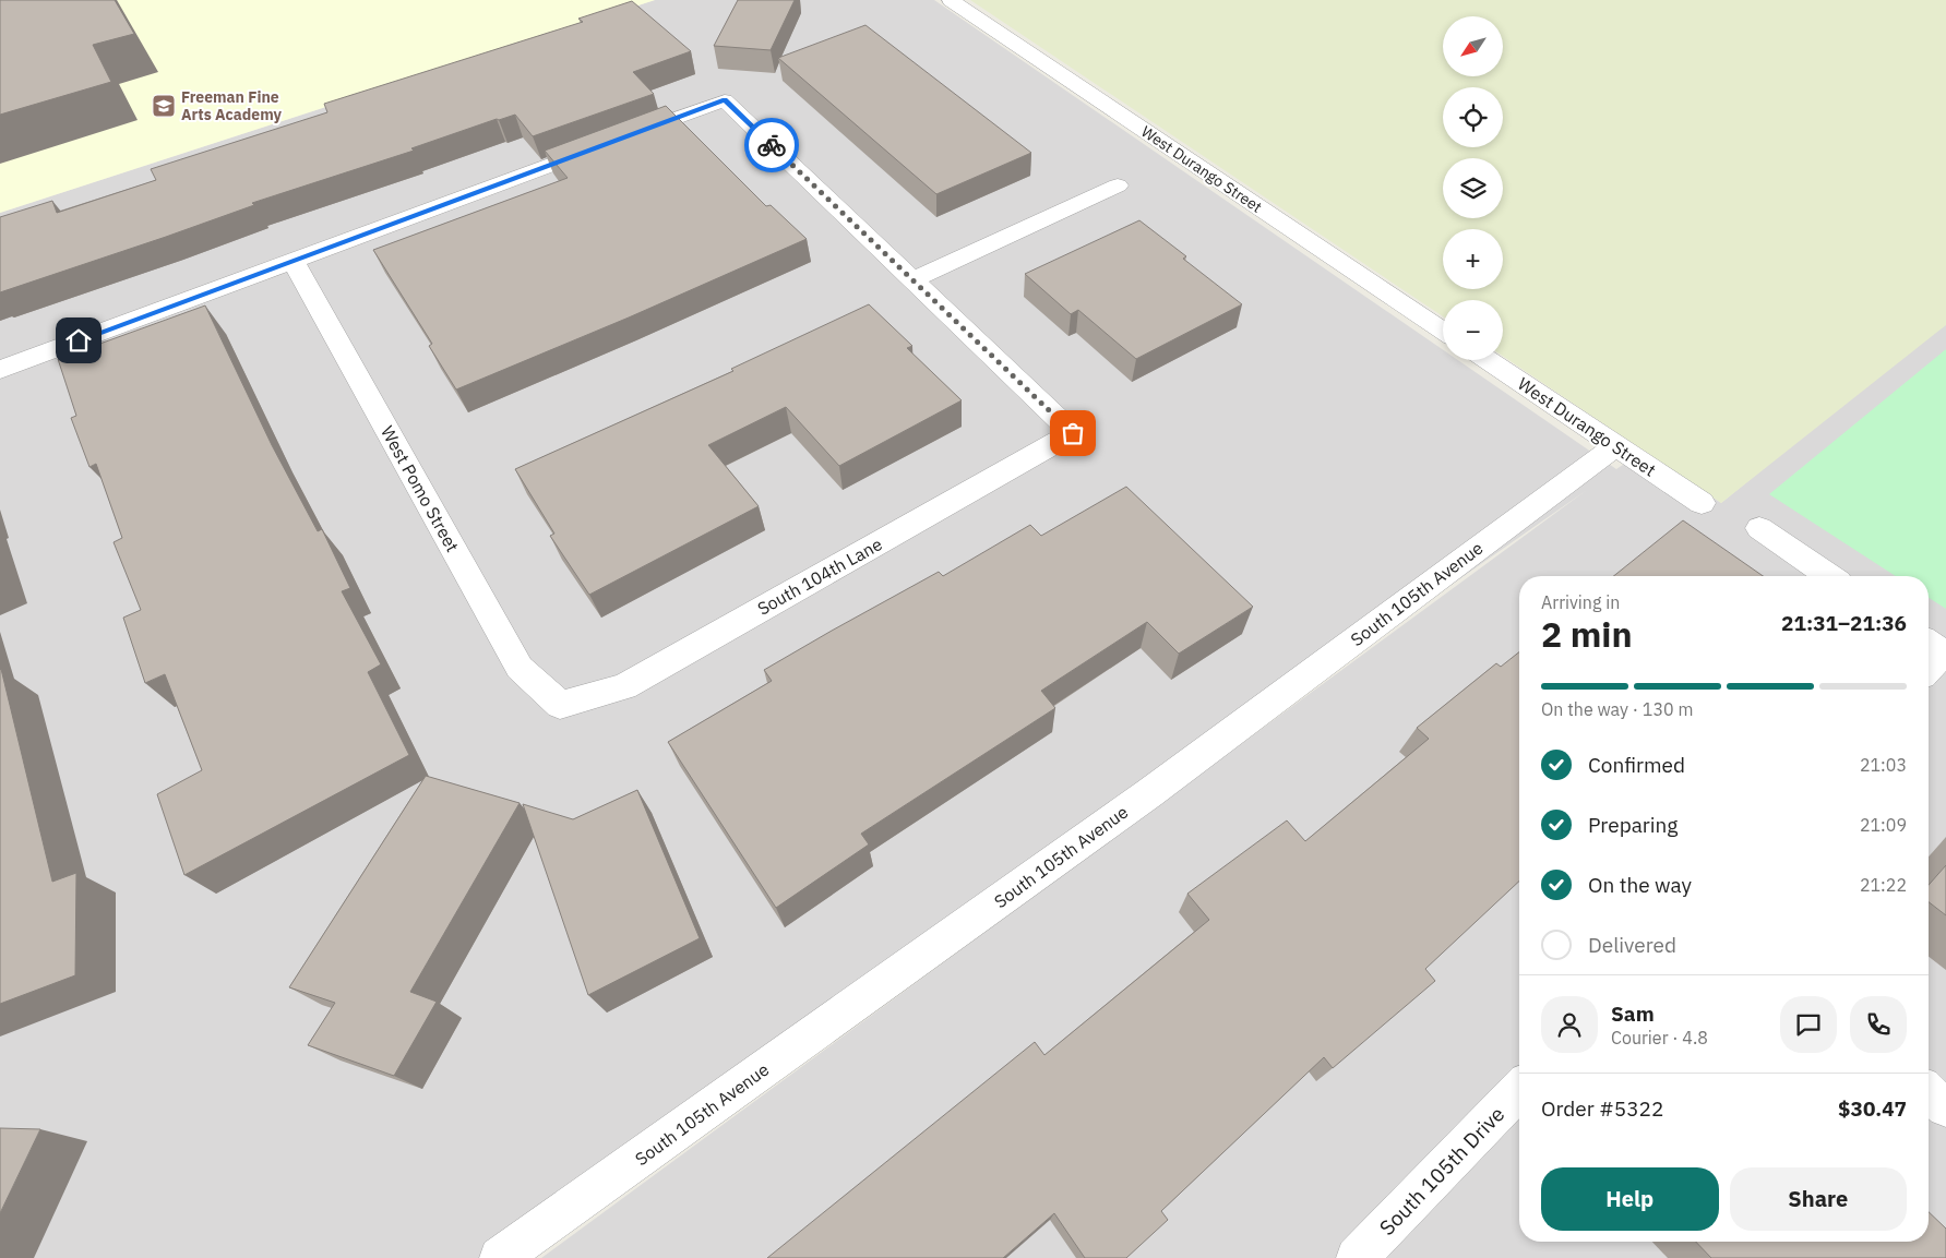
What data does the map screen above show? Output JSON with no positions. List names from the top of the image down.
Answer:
{
  "streets": {
    "street": [
      "West Durango Street",
      "West Pomo Street",
      "South 104th Lane",
      "South 105th Avenue",
      "South 105th Drive"
    ]
  },
  "crossings": [
    ["West Durango Street", "South 105th Avenue"],
    ["West Pomo Street", "South 104th Lane"]
  ],
  "places": {
    "school or university": ["Freeman Fine Arts Academy"]
  },
  "north": "bottom left",
  "page": {
    "map_buttons": ["+", "−"],
    "heading": ["2 min", "Arriving in", "21:31–21:36"],
    "panel": [
      "Sam",
      "Courier · 4.8",
      "Order #5322",
      "$30.47"
    ],
    "bar": "On the way · 130 m",
    "list": [
      ["Confirmed", "21:03"],
      ["Preparing", "21:09"],
      ["On the way", "21:22"],
      "Delivered"
    ],
    "buttons": ["Help", "Share"]
  }
}
